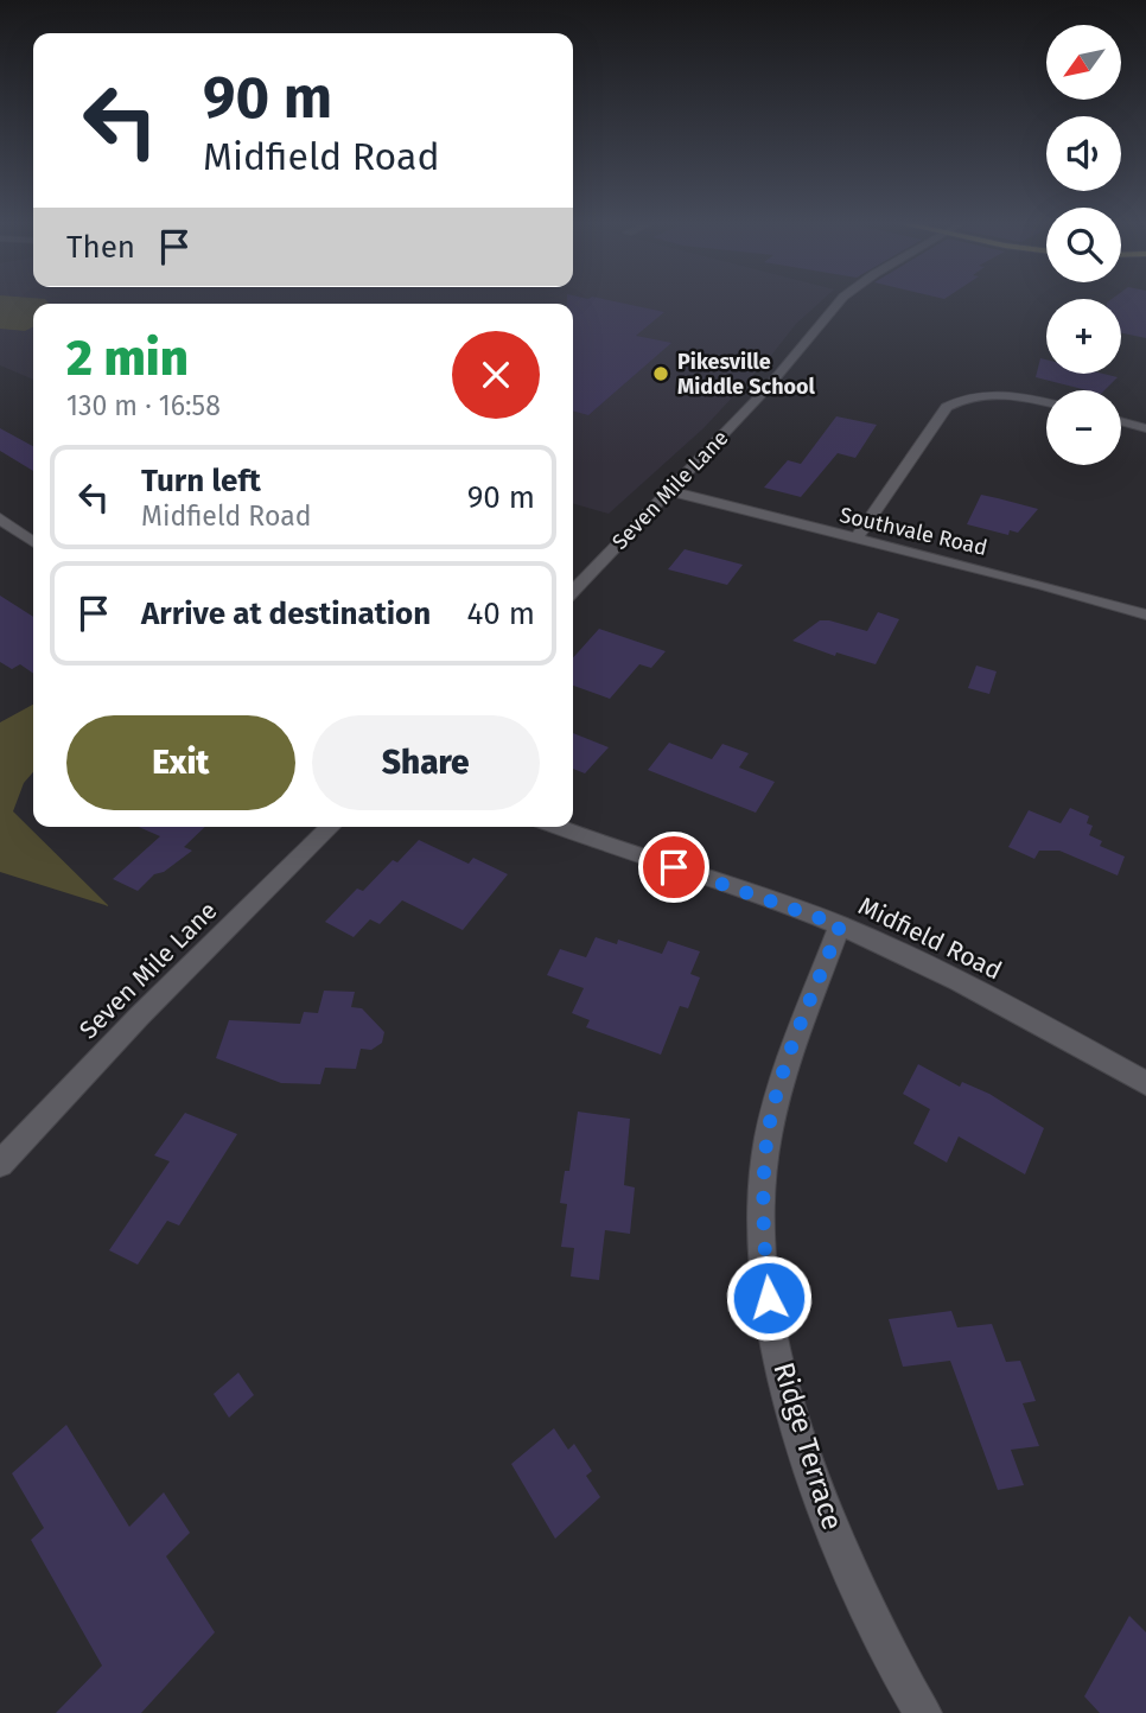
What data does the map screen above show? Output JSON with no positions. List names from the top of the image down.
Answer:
{
  "streets": {
    "street": [
      "Seven Mile Lane",
      "Southvale Road",
      "Midfield Road",
      "Ridge Terrace"
    ]
  },
  "crossings": [
    ["Seven Mile Lane", "Southvale Road"],
    ["Midfield Road", "Ridge Terrace"]
  ],
  "places": ["Pikesville Middle School"],
  "north": "bottom left",
  "page": {
    "map_buttons": ["+", "−"],
    "turn": ["90 m", "Midfield Road"],
    "then": "Then",
    "heading": ["2 min", "130 m · 16:58"],
    "list": [
      {
        "name": "Turn left",
        "note": "Midfield Road",
        "value": "90 m"
      },
      {
        "name": "Arrive at destination",
        "value": "40 m"
      }
    ],
    "buttons": ["Exit", "Share"]
  }
}
